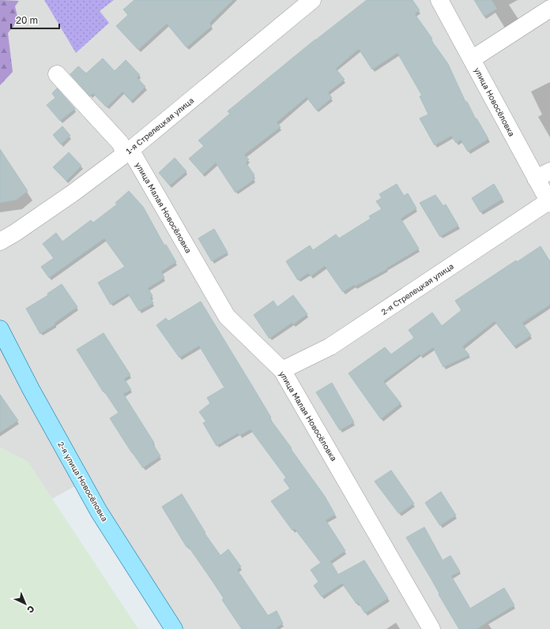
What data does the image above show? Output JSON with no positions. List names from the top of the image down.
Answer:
{
  "streets": {
    "main road": ["2-я улица Новосёловка"],
    "street": [
      "улица Новосёловка",
      "1-я Стрелецкая улица",
      "улица Малая Новосёловка",
      "2-я Стрелецкая улица"
    ]
  },
  "crossings": [
    ["улица Новосёловка", "2-я Стрелецкая улица"],
    ["1-я Стрелецкая улица", "улица Малая Новосёловка"],
    ["улица Малая Новосёловка", "2-я Стрелецкая улица"]
  ],
  "scale_bar": "20 m",
  "north": "bottom right"
}
